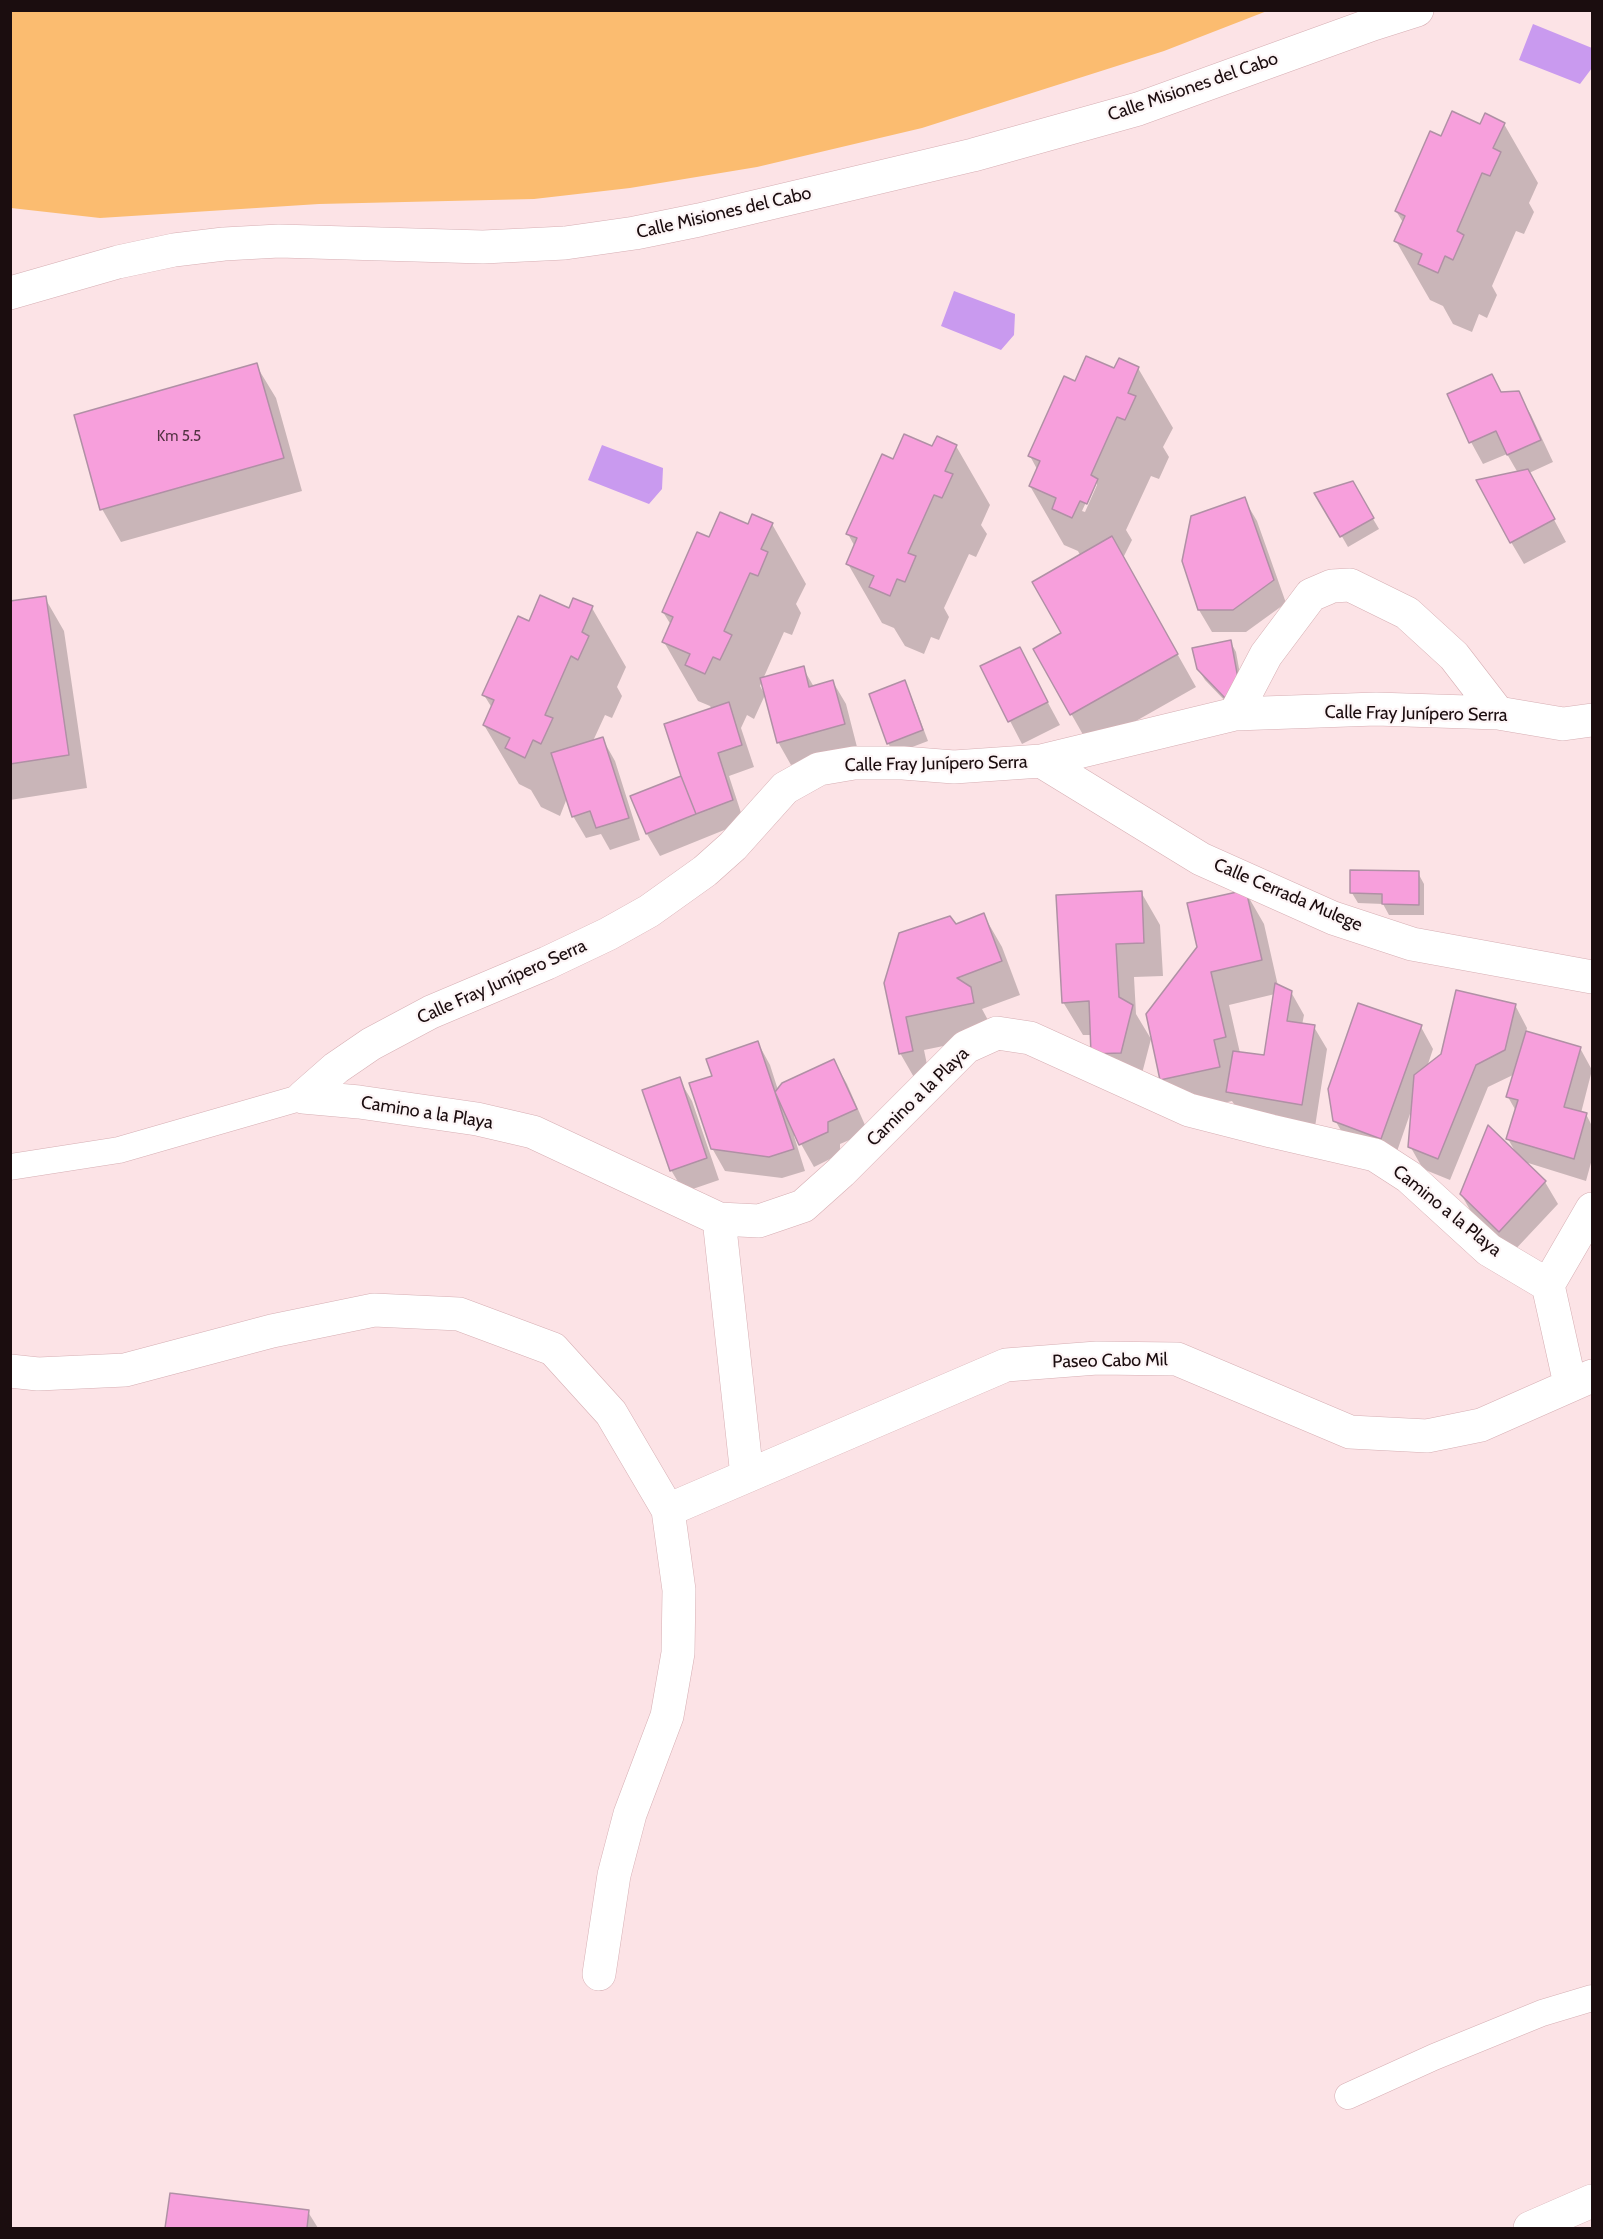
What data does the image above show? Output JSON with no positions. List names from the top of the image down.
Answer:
{
  "streets": {
    "street": [
      "Calle Misiones del Cabo",
      "Calle Fray Junípero Serra",
      "Calle Cerrada Mulege",
      "Camino a la Playa",
      "Paseo Cabo Mil"
    ]
  },
  "crossings": [
    ["Calle Fray Junípero Serra", "Calle Cerrada Mulege"],
    ["Calle Fray Junípero Serra", "Camino a la Playa"]
  ],
  "house_numbers": ["Km 5.5"]
}
